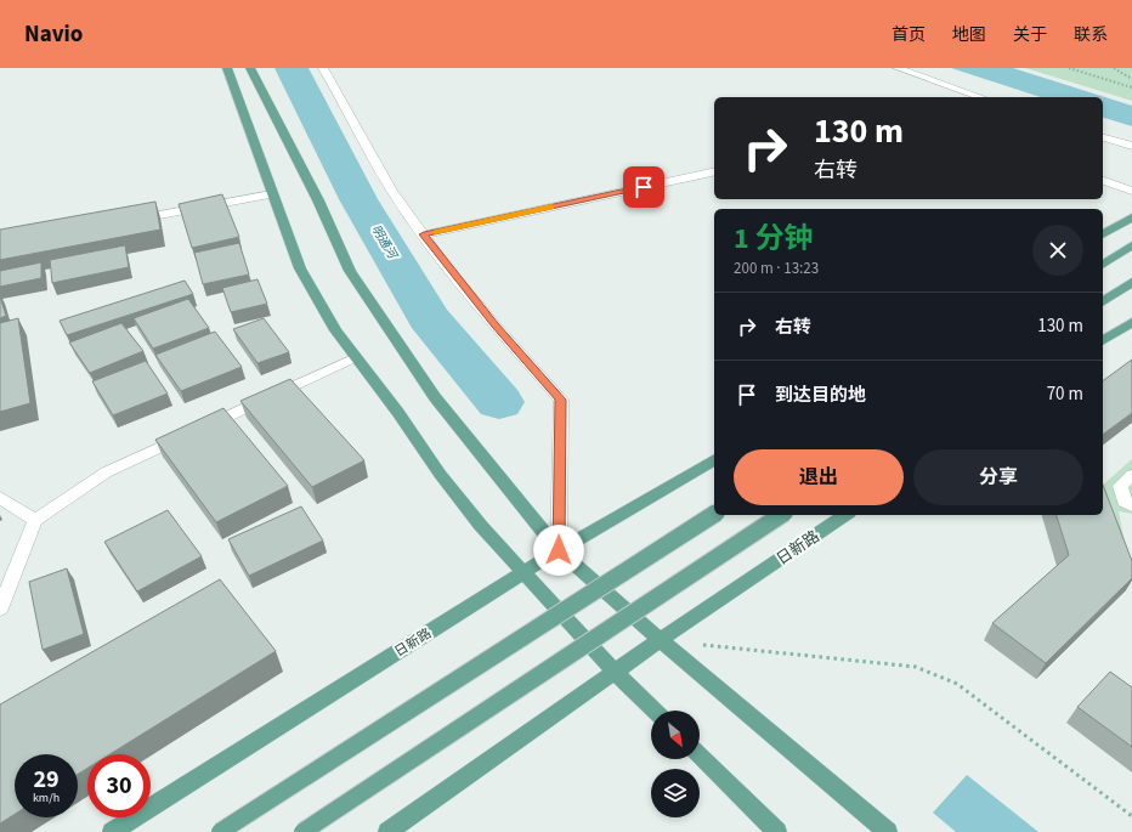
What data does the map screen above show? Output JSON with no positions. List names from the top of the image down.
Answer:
{
  "streets": {
    "main road": ["日新路"]
  },
  "water": ["明通河"],
  "north": "bottom right",
  "page": {
    "header": "Navio",
    "nav": [
      "首页",
      "地图",
      "关于",
      "联系"
    ],
    "turn": ["130 m", "右转"],
    "heading": ["1 分钟", "200 m · 13:23"],
    "list": [
      {
        "name": "右转",
        "value": "130 m"
      },
      {
        "name": "到达目的地",
        "value": "70 m"
      }
    ],
    "buttons": ["退出", "分享"],
    "speed": "29 km/h",
    "limit": "30"
  }
}
